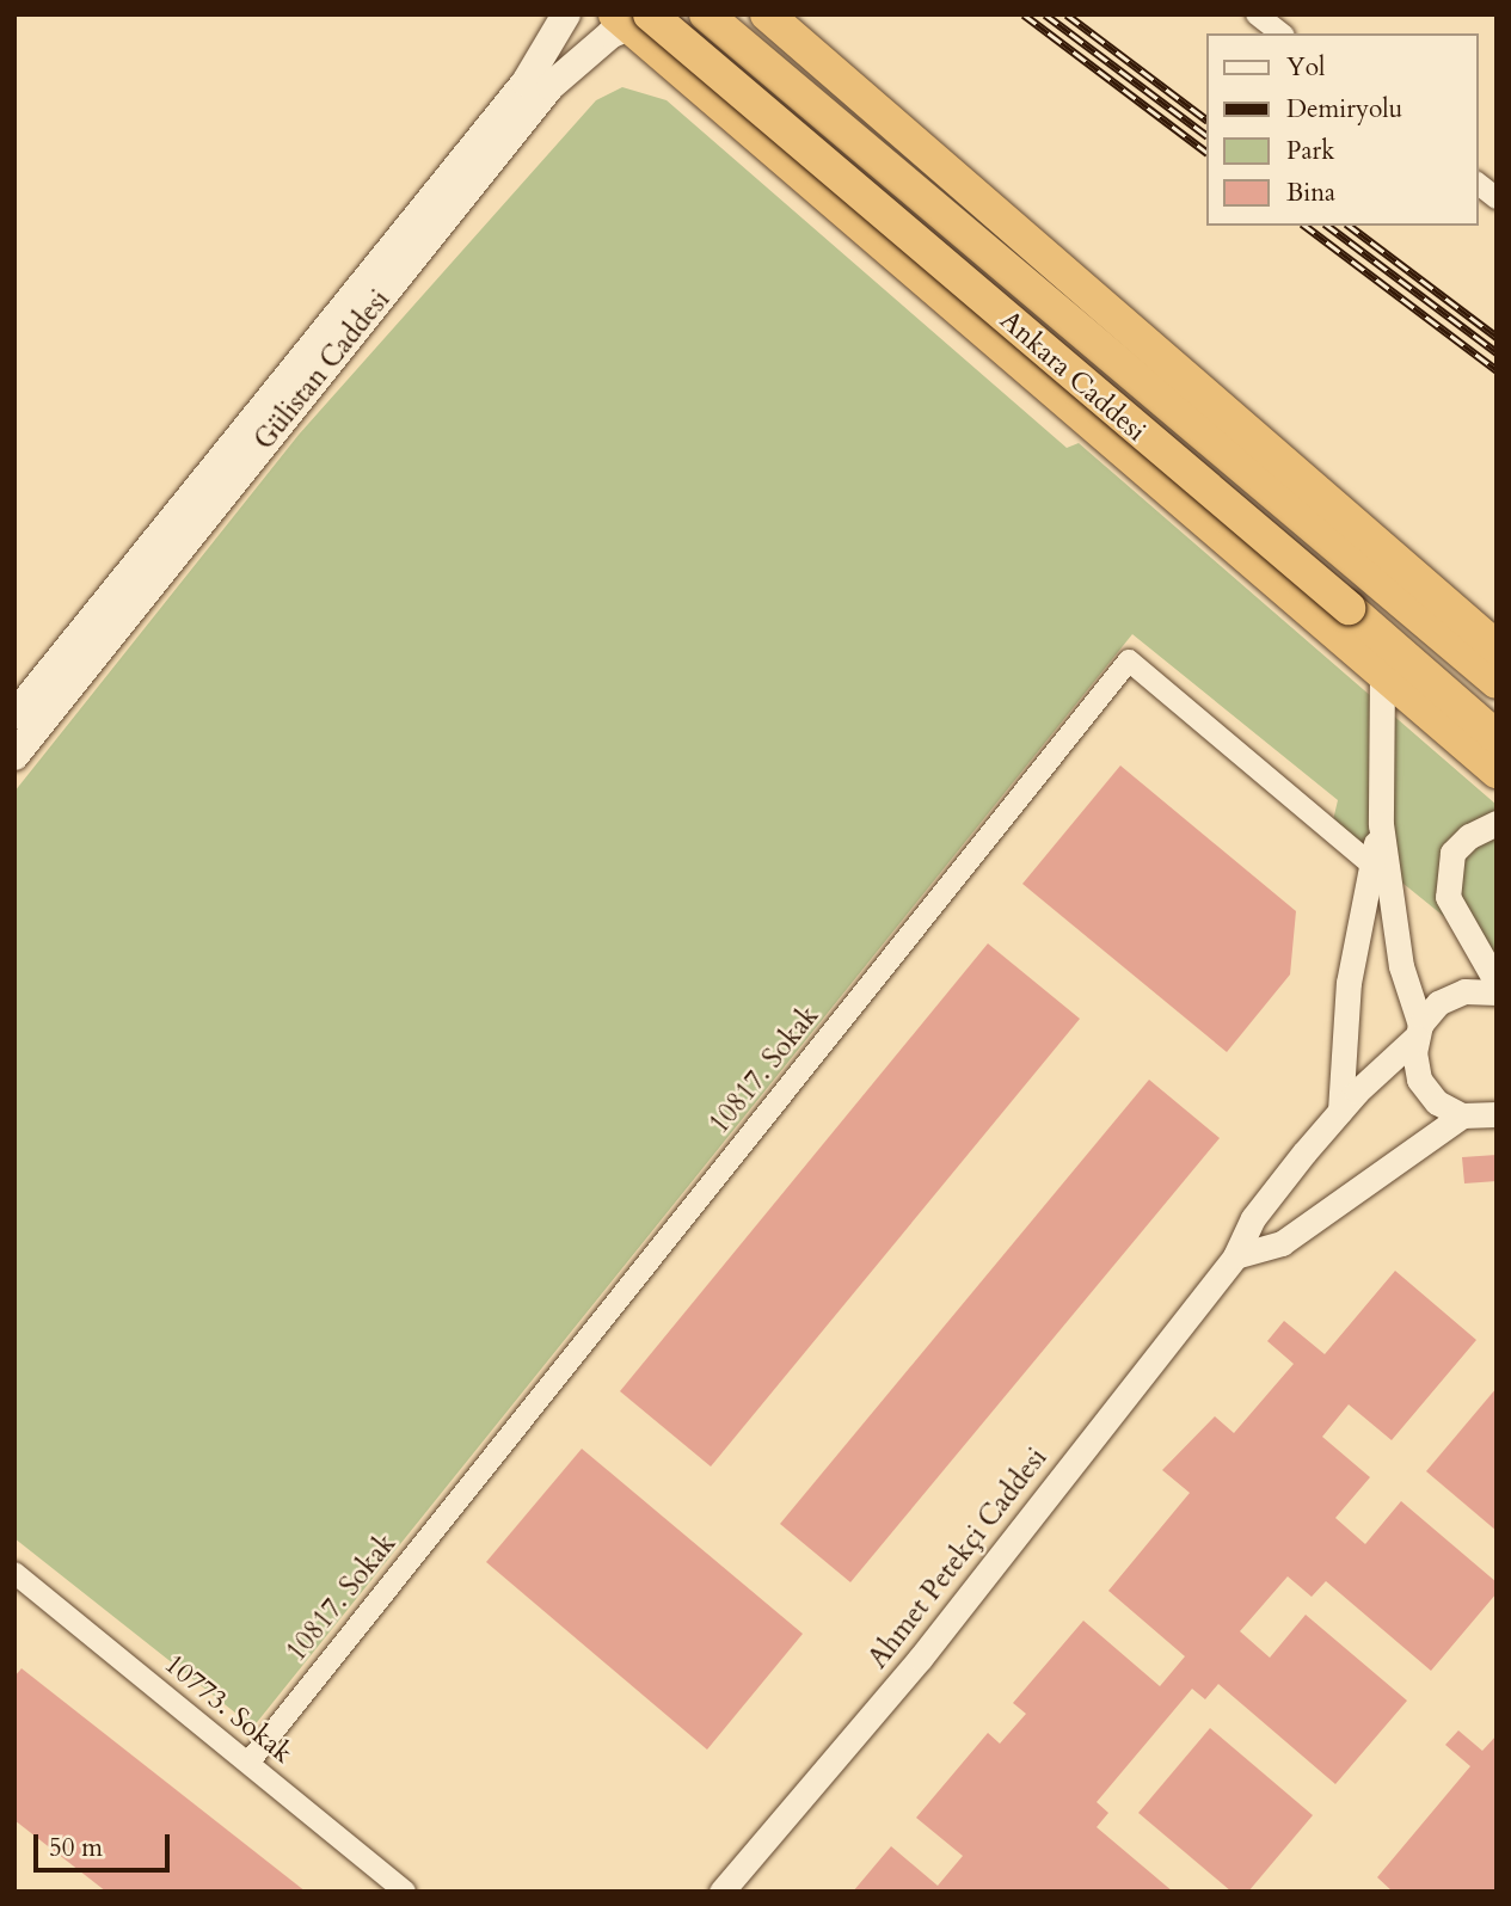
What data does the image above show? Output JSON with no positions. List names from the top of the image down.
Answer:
{
  "streets": {
    "highway": ["Ankara Caddesi"],
    "main road": ["Gülistan Caddesi"],
    "street": ["10817. Sokak", "Ahmet Petekçi Caddesi", "10773. Sokak"]
  },
  "crossings": [
    ["Gülistan Caddesi", "Ankara Caddesi"],
    ["10817. Sokak", "10773. Sokak"]
  ],
  "legend": [
    "Yol",
    "Demiryolu",
    "Park",
    "Bina"
  ],
  "scale_bar": "50 m"
}
